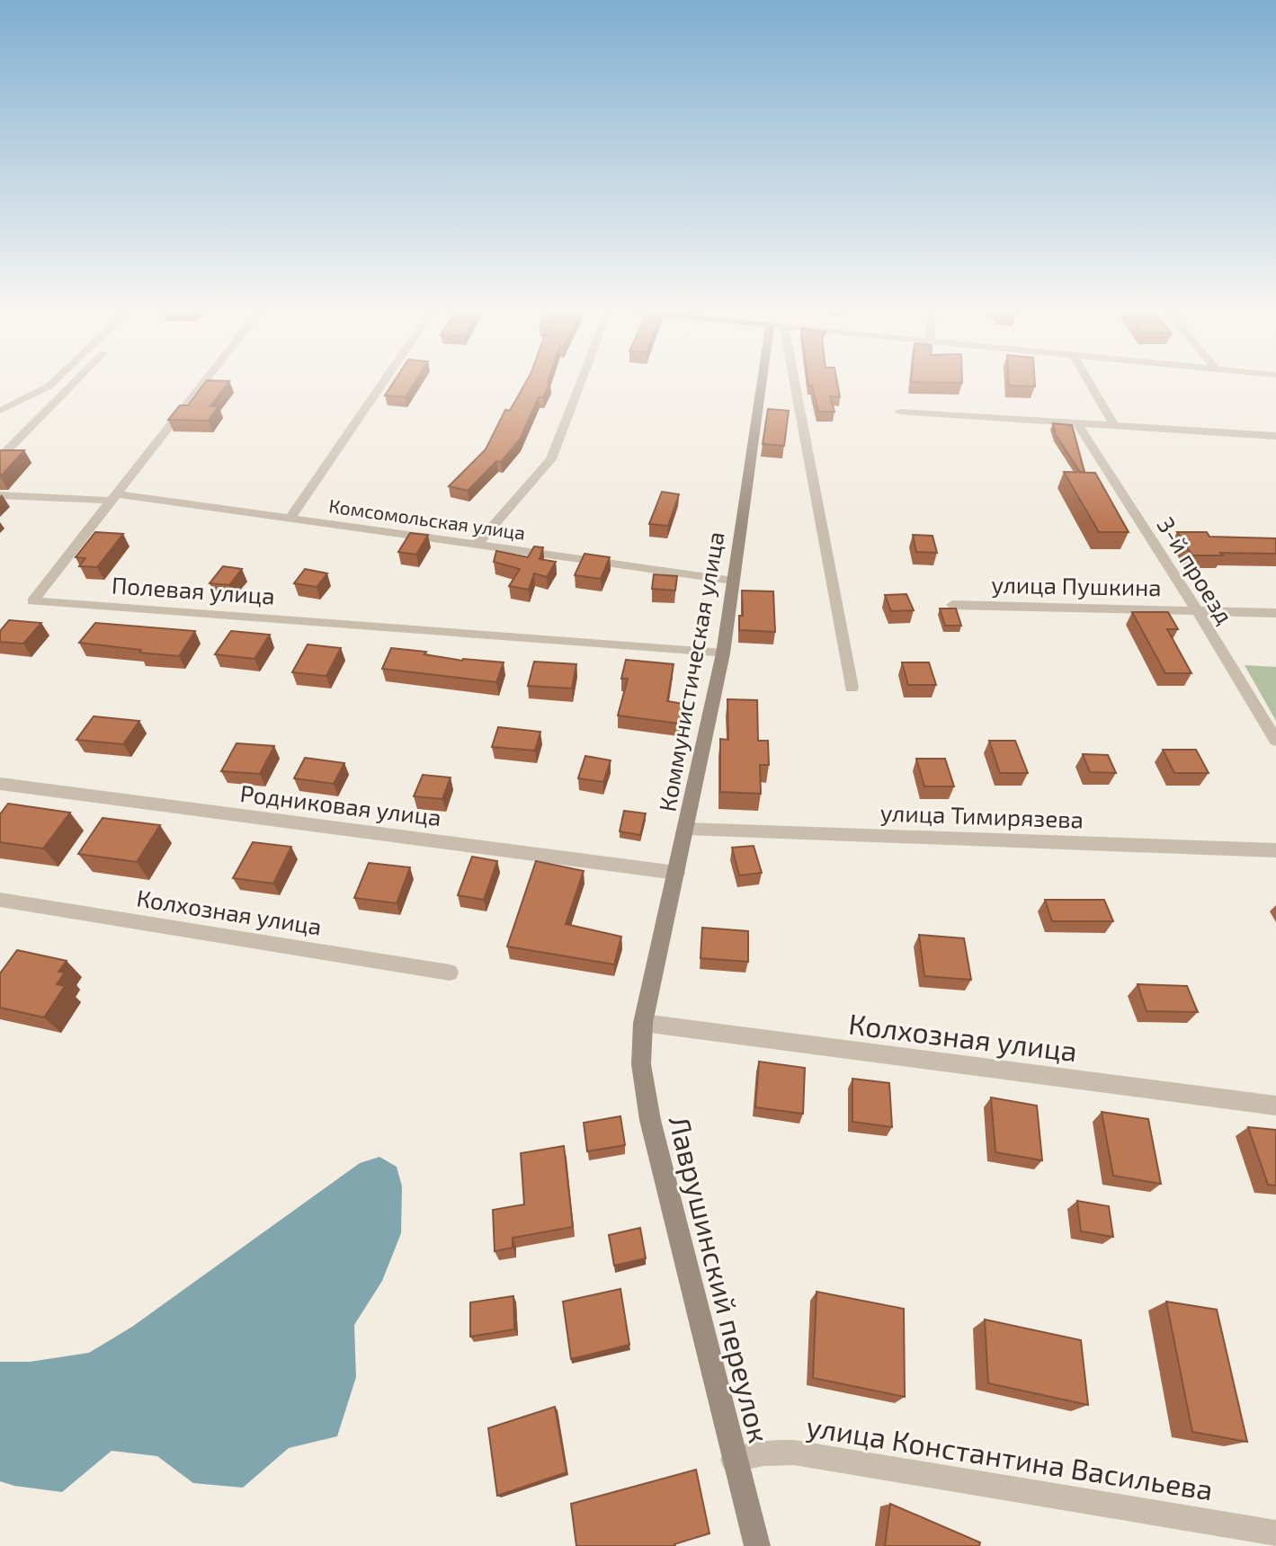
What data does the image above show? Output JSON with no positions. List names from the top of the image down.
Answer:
{
  "streets": {
    "street": [
      "Комсомольская улица",
      "3-й проезд",
      "улица Пушкина",
      "Полевая улица",
      "Коммунистическая улица",
      "Родниковая улица",
      "улица Тимирязева",
      "Колхозная улица",
      "Лаврушинский переулок",
      "улица Константина Васильева"
    ]
  },
  "crossings": [
    ["Комсомольская улица", "Полевая улица"],
    ["Комсомольская улица", "Коммунистическая улица"],
    ["3-й проезд", "улица Пушкина"],
    ["Полевая улица", "Коммунистическая улица"],
    ["Коммунистическая улица", "Родниковая улица"],
    ["Коммунистическая улица", "улица Тимирязева"],
    ["Коммунистическая улица", "Колхозная улица"],
    ["Коммунистическая улица", "Лаврушинский переулок"],
    ["Колхозная улица", "Лаврушинский переулок"],
    ["Лаврушинский переулок", "улица Константина Васильева"]
  ]
}
